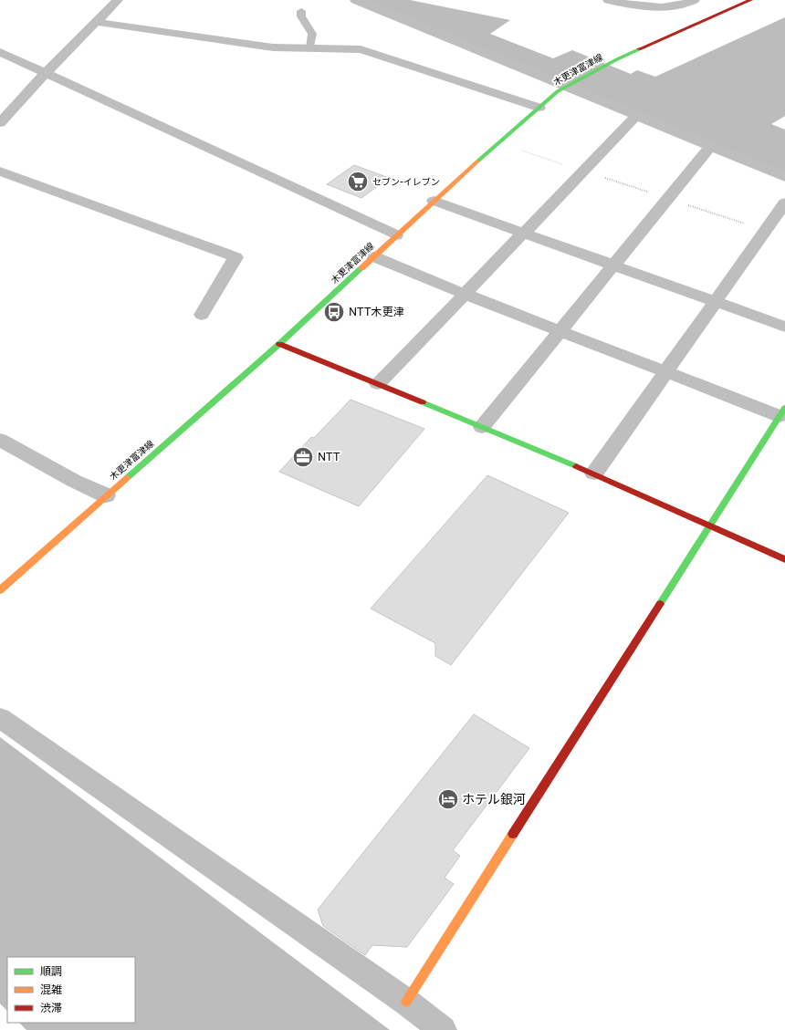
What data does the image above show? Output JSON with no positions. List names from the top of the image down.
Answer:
{
  "streets": {
    "main road": ["木更津富津線"]
  },
  "places": {
    "supermarket": ["セブン-イレブン"],
    "bus stop": ["NTT木更津"],
    "office": ["NTT"],
    "hotel": ["ホテル銀河"]
  },
  "legend": ["順調", "混雑", "渋滞"]
}
